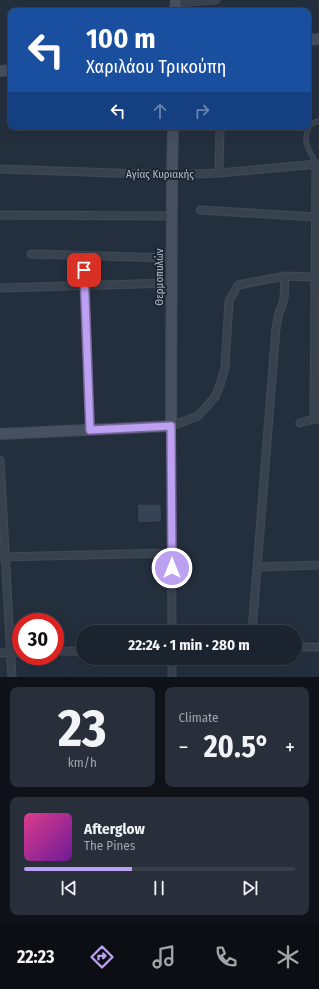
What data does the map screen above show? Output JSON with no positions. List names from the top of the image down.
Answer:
{
  "streets": {
    "street": ["Αγίας Κυριακής", "Θερμοπυλών"]
  },
  "crossings": [
    ["Αγίας Κυριακής", "Θερμοπυλών"]
  ],
  "page": {
    "turn": ["100 m", "Χαριλάου Τρικούπη"],
    "limit": "30",
    "trip": "22:24 · 1 min · 280 m",
    "tile": [
      ["23", "km/h"],
      "Climate"
    ],
    "heat": ["−", "20.5°", "+"],
    "song": ["Afterglow", "The Pines"],
    "tabs": "22:23"
  }
}
